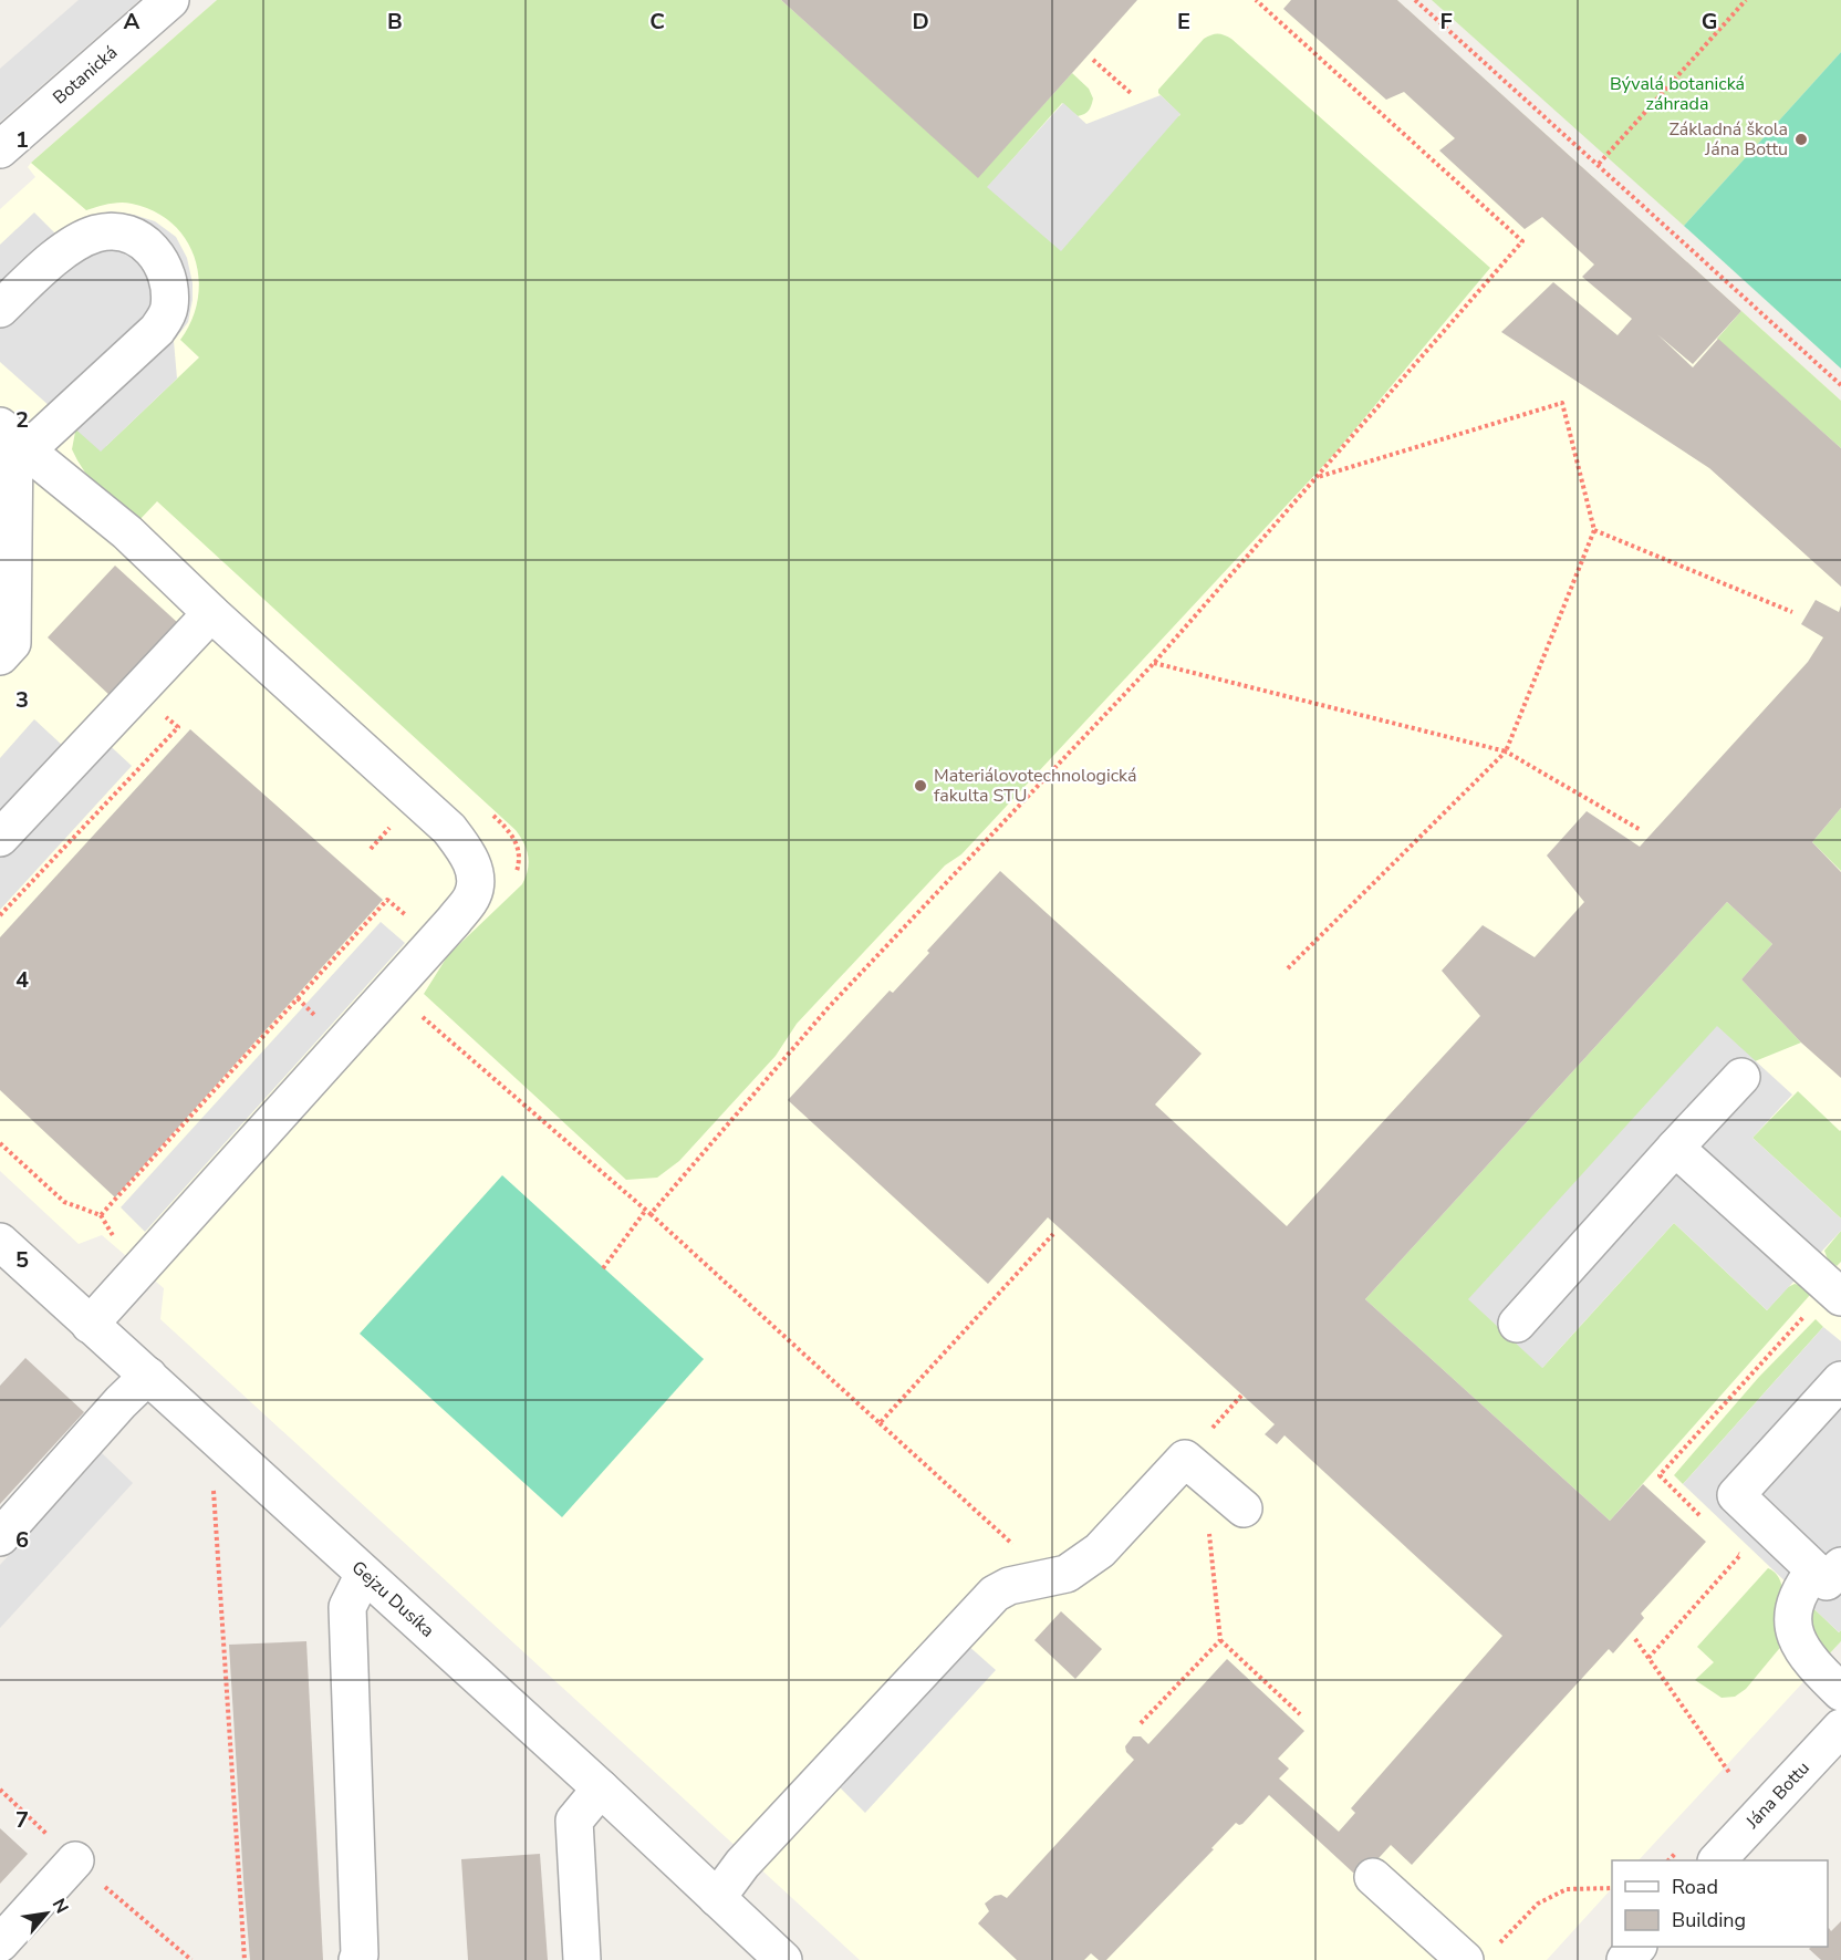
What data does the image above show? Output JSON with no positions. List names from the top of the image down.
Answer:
{
  "streets": {
    "street": ["Botanická", "Gejzu Dusíka", "Jána Bottu"]
  },
  "parks": ["Bývalá botanická záhrada"],
  "places": ["Základná škola Jána Bottu", "Materiálovotechnologická fakulta STU"],
  "legend": ["Road", "Building"],
  "north": "top right",
  "grid": {
    "columns": [
      "A",
      "B",
      "C",
      "D",
      "E",
      "F",
      "G"
    ],
    "rows": [
      "1",
      "2",
      "3",
      "4",
      "5",
      "6",
      "7"
    ]
  }
}
